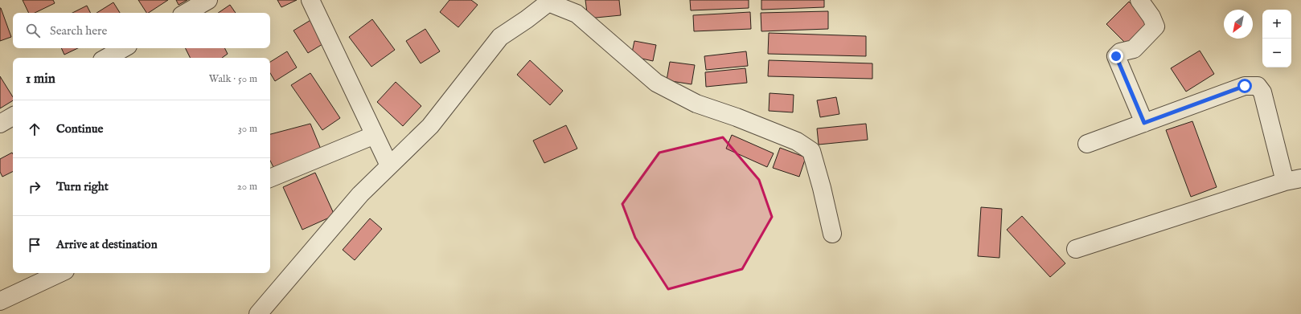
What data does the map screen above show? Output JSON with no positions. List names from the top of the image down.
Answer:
{
  "north": "bottom left",
  "page": {
    "map_buttons": ["+", "−"],
    "search": "Search here",
    "heading": ["1 min", "Walk · 50 m"],
    "list": [
      ["Continue", "30 m"],
      ["Turn right", "20 m"],
      "Arrive at destination"
    ]
  }
}
